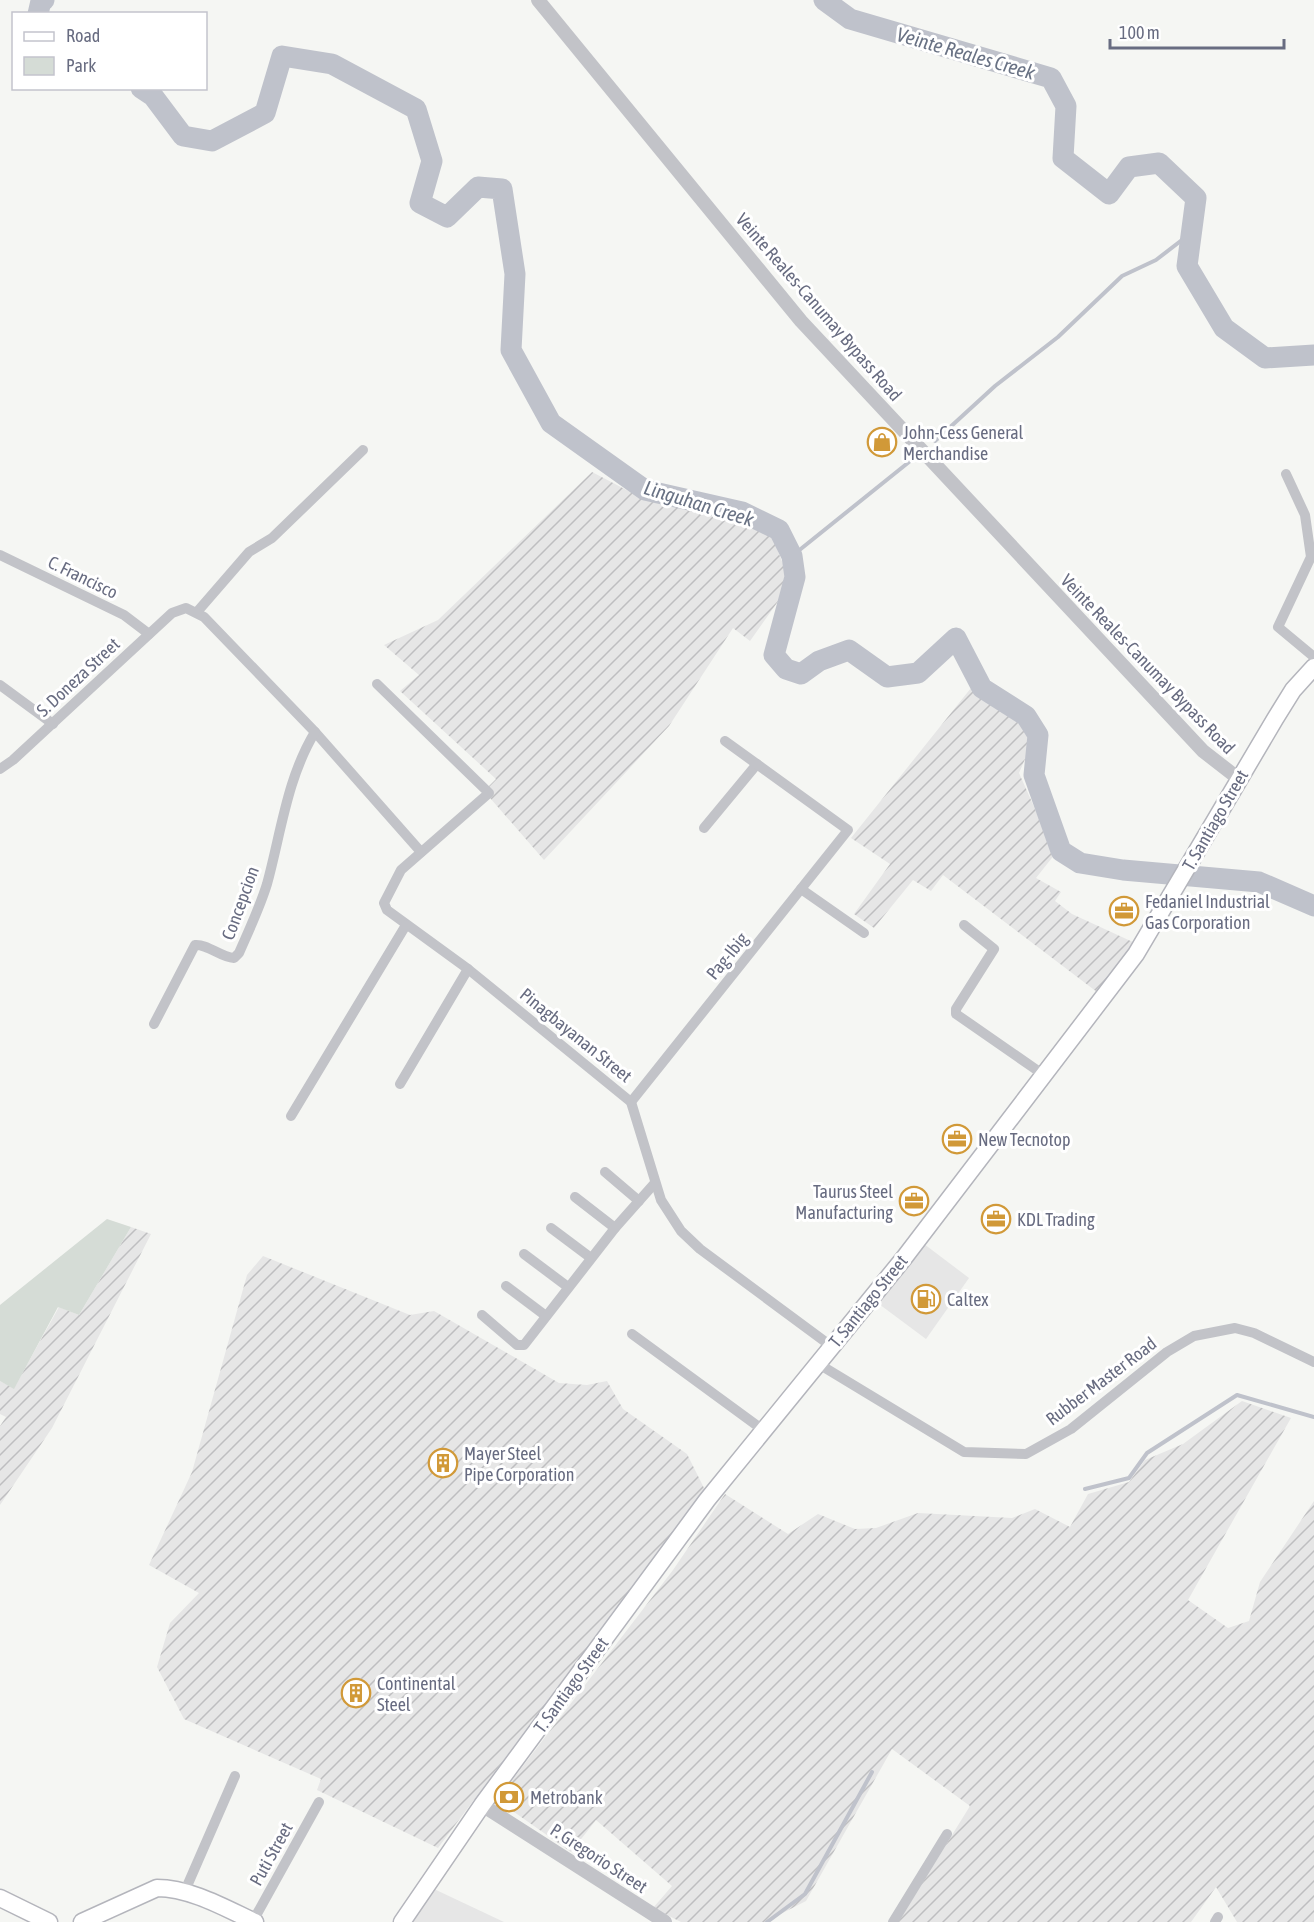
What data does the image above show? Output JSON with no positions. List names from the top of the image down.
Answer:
{
  "streets": {
    "main road": ["T. Santiago Street"],
    "street": [
      "Veinte Reales-Canumay Bypass Road",
      "C. Francisco",
      "S. Doneza Street",
      "Concepcion",
      "Pag-Ibig",
      "Pinagbayanan Street",
      "Rubber Master Road",
      "Puti Street",
      "P. Gregorio Street"
    ]
  },
  "crossings": [
    ["Veinte Reales-Canumay Bypass Road", "T. Santiago Street"],
    ["C. Francisco", "S. Doneza Street"],
    ["T. Santiago Street", "Pinagbayanan Street"],
    ["T. Santiago Street", "Rubber Master Road"],
    ["T. Santiago Street", "P. Gregorio Street"],
    ["Pag-Ibig", "Pinagbayanan Street"]
  ],
  "water": ["Veinte Reales Creek", "Linguhan Creek"],
  "places": {
    "shop": ["John-Cess General Merchandise"],
    "office": [
      "Fedaniel Industrial Gas Corporation",
      "New Tecnotop",
      "Taurus Steel Manufacturing",
      "KDL Trading"
    ],
    "fuel station": ["Caltex"],
    "building": ["Mayer Steel Pipe Corporation", "Continental Steel"],
    "bank": ["Metrobank"]
  },
  "legend": ["Road", "Park"],
  "scale_bar": "100 m"
}
